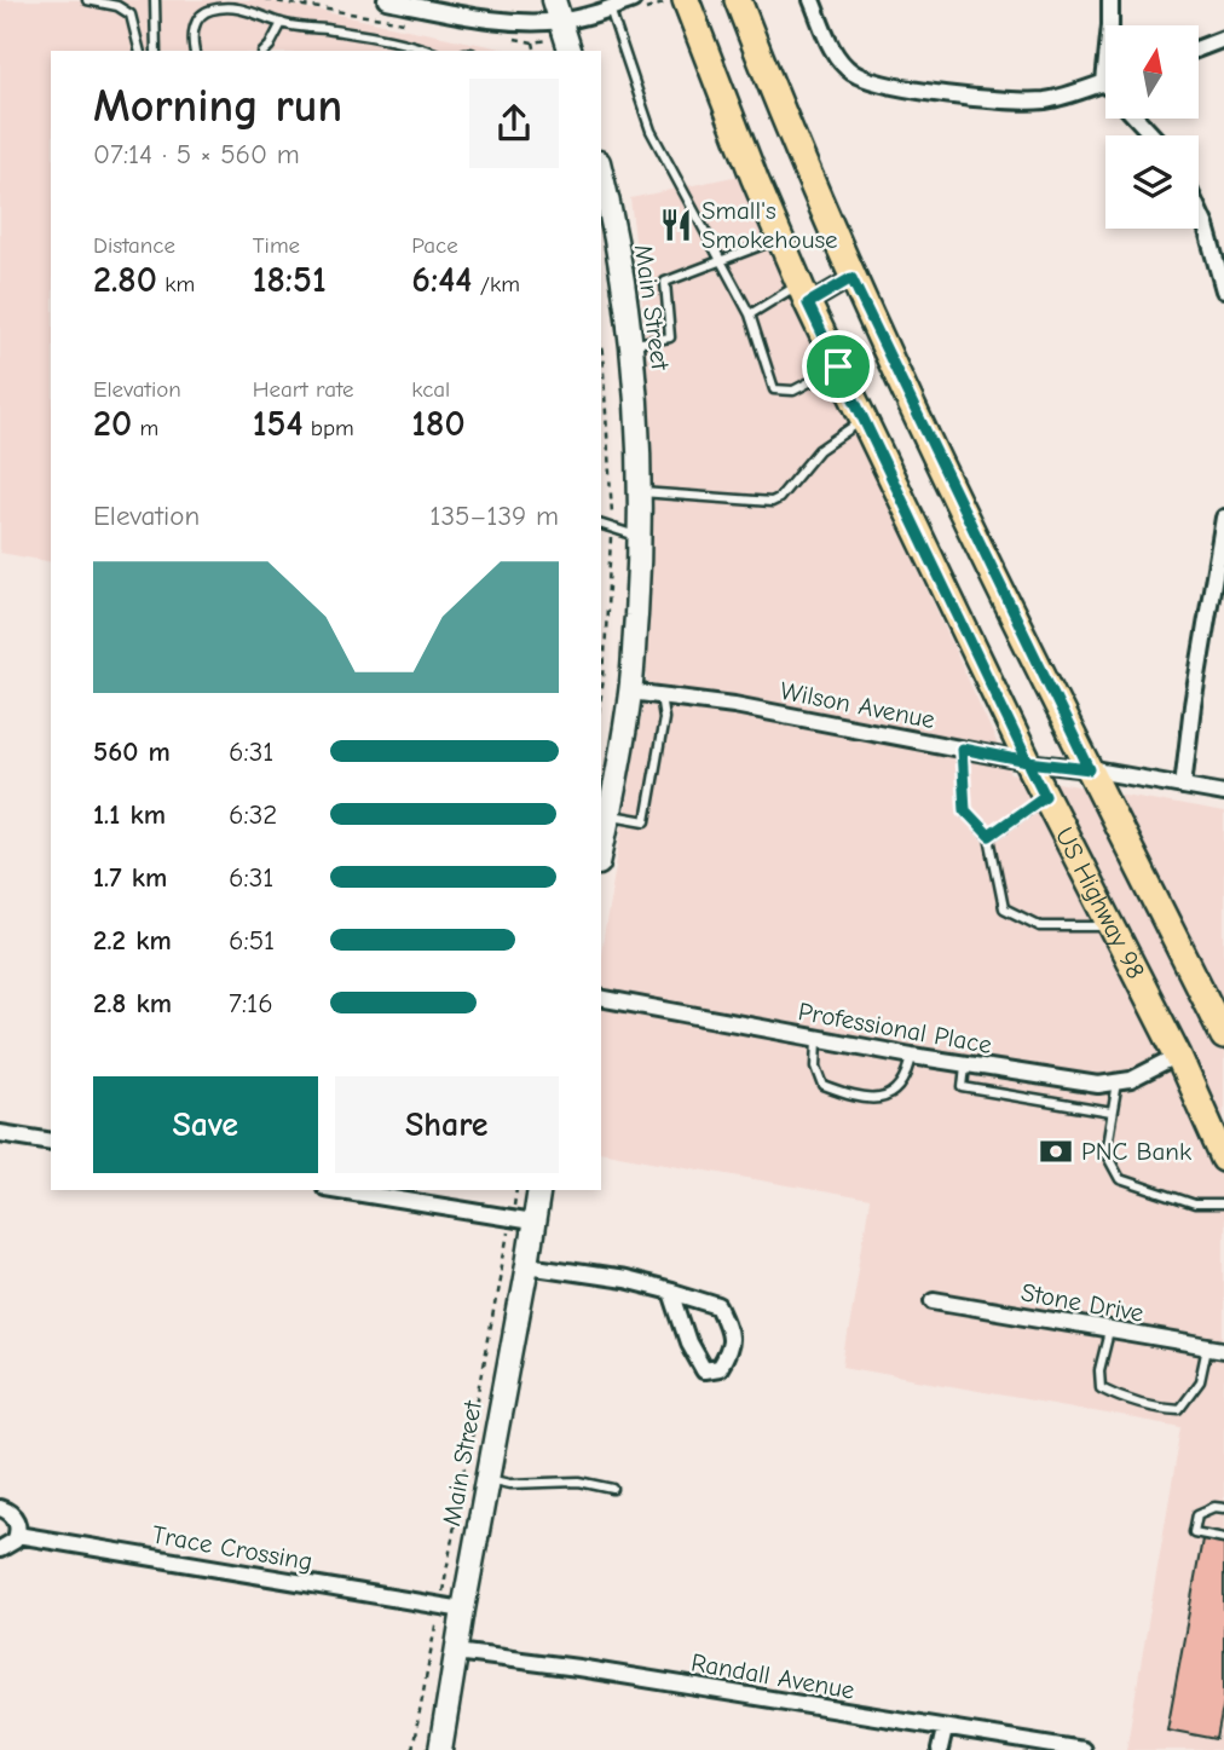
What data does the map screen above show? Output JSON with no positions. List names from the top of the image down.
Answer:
{
  "streets": {
    "main road": ["Main Street", "US Highway 98"],
    "street": [
      "Wilson Avenue",
      "Professional Place",
      "Stone Drive",
      "Trace Crossing",
      "Randall Avenue"
    ]
  },
  "crossings": [
    ["Main Street", "Wilson Avenue"],
    ["Main Street", "Trace Crossing"],
    ["Main Street", "Randall Avenue"],
    ["Wilson Avenue", "US Highway 98"],
    ["US Highway 98", "Professional Place"]
  ],
  "places": {
    "restaurant": ["Small's Smokehouse"],
    "bank": ["PNC Bank"]
  },
  "north": "top",
  "page": {
    "heading": ["Morning run", "07:14 · 5 × 560 m"],
    "stats": [
      ["Distance", "2.80 km"],
      ["Time", "18:51"],
      ["Pace", "6:44 /km"],
      ["Elevation", "20 m"],
      ["Heart rate", "154 bpm"],
      ["kcal", "180"]
    ],
    "chart": ["Elevation", "135–139 m"],
    "list": [
      {
        "name": "560 m",
        "note": "6:31"
      },
      {
        "name": "1.1 km",
        "note": "6:32"
      },
      {
        "name": "1.7 km",
        "note": "6:31"
      },
      {
        "name": "2.2 km",
        "note": "6:51"
      },
      {
        "name": "2.8 km",
        "note": "7:16"
      }
    ],
    "buttons": ["Save", "Share"]
  }
}
